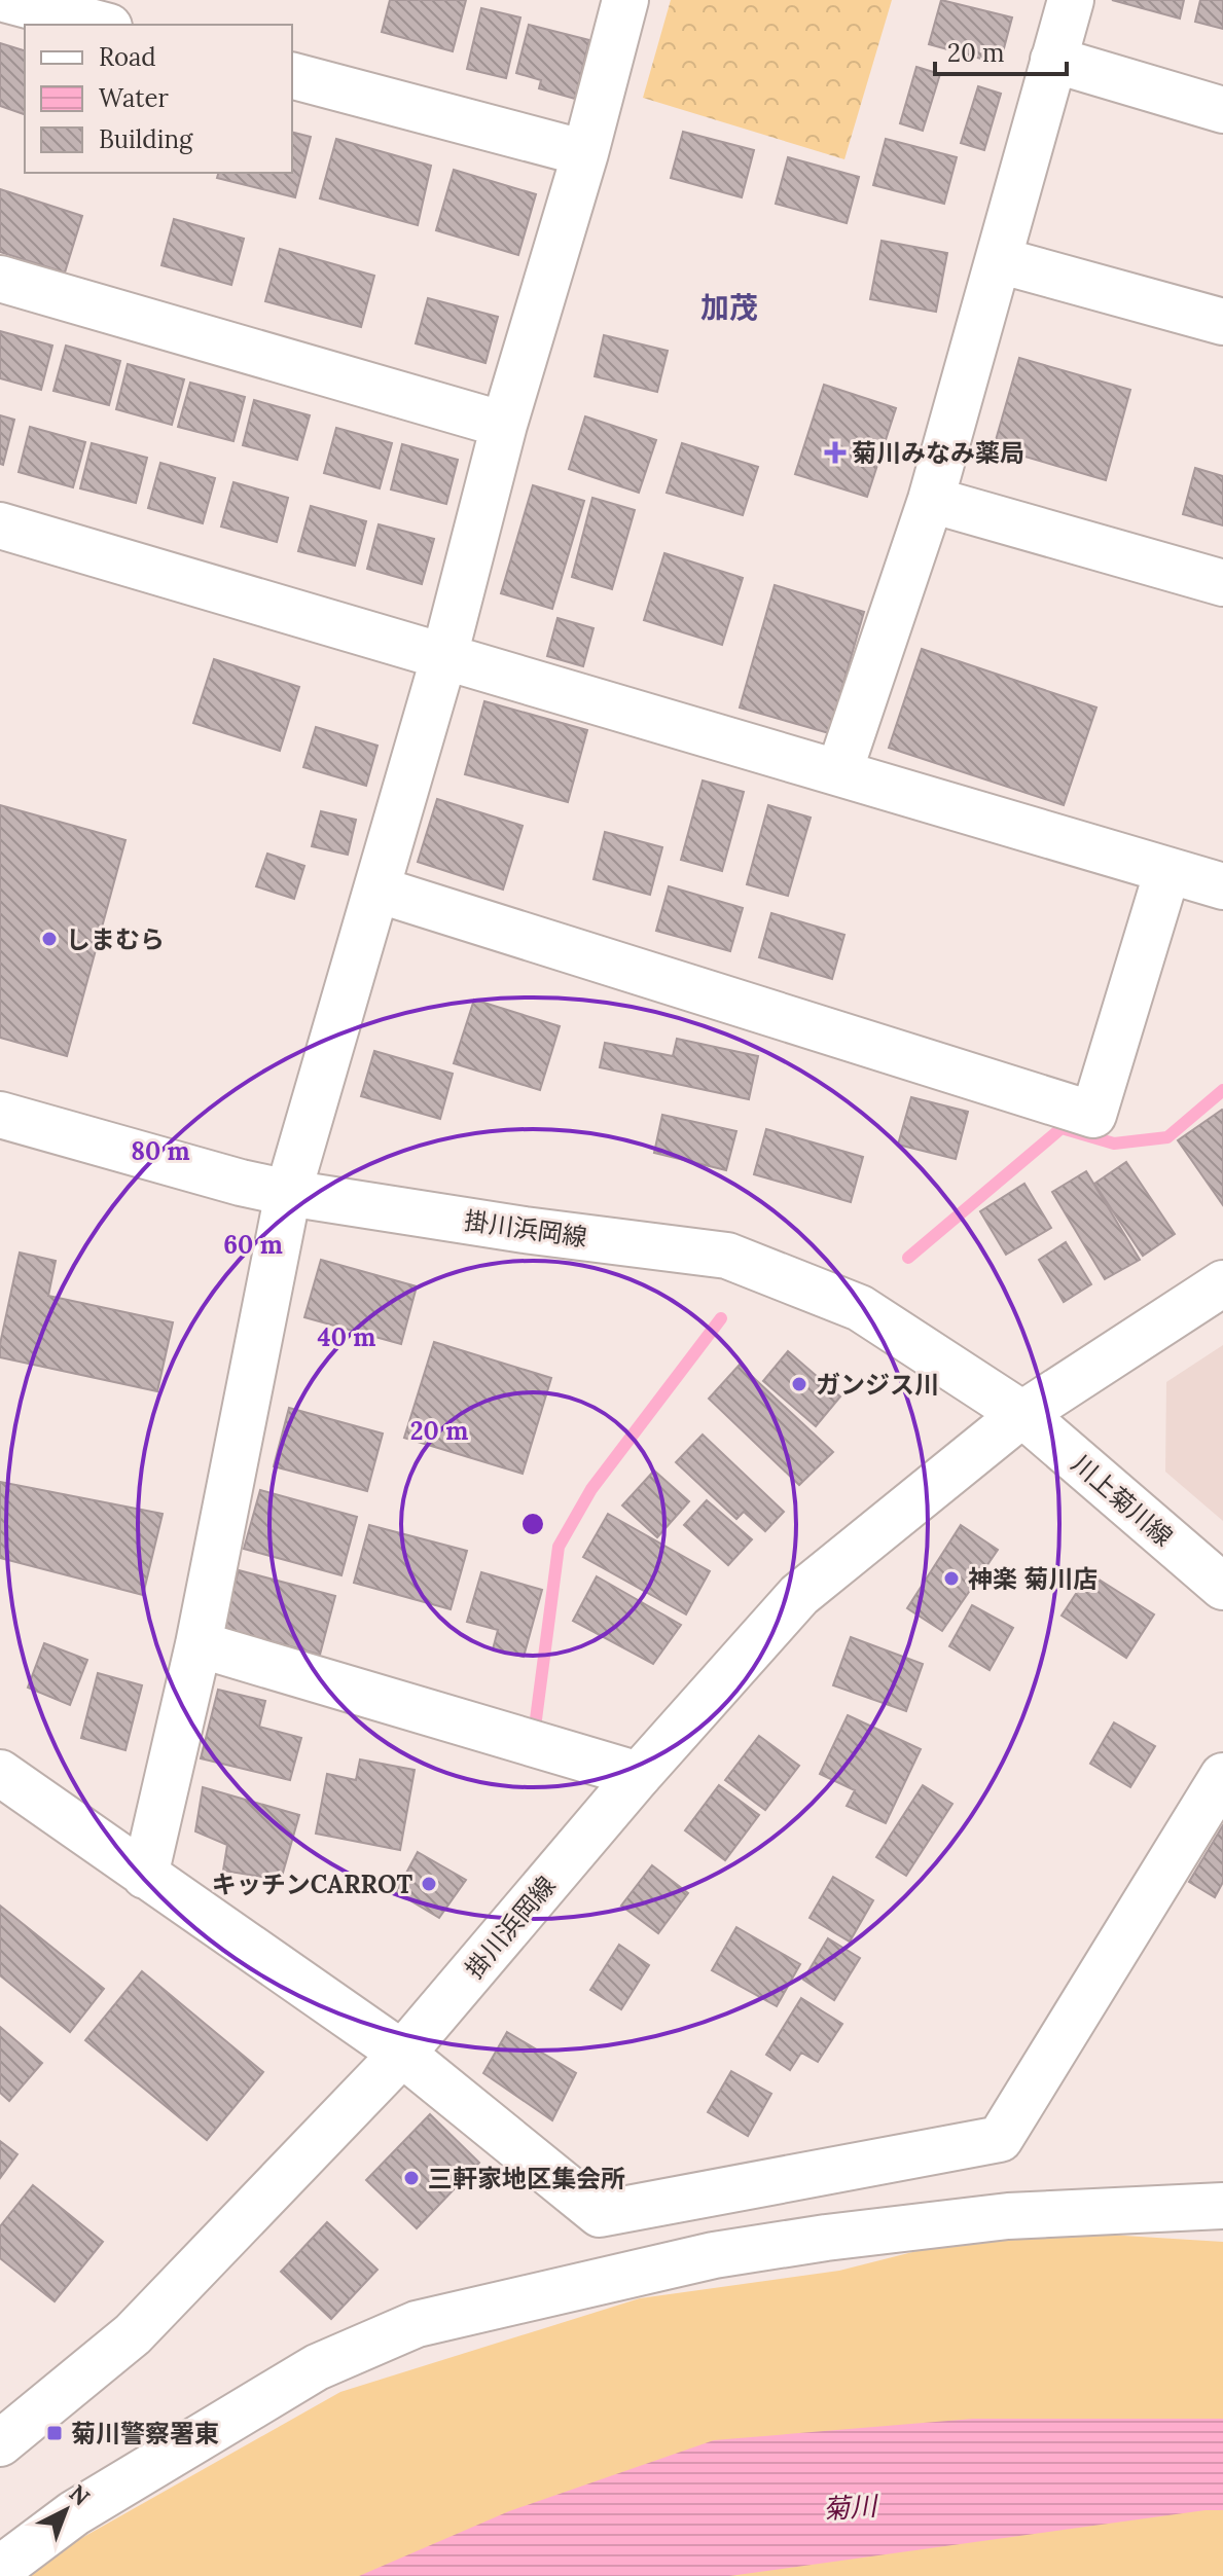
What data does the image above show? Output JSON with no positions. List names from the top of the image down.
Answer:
{
  "streets": {
    "street": ["掛川浜岡線", "川上菊川線"]
  },
  "crossings": [
    ["掛川浜岡線", "川上菊川線"]
  ],
  "districts": ["加茂"],
  "water": ["菊川"],
  "places": {
    "health": ["菊川みなみ薬局"],
    "other": [
      "しまむら",
      "ガンジス川",
      "神楽 菊川店",
      "キッチンCARROT",
      "三軒家地区集会所"
    ],
    "transit": ["菊川警察署東"]
  },
  "legend": ["Road", "Water", "Building"],
  "scale_bar": "20 m",
  "north": "top right",
  "rings": [
    "80 m",
    "60 m",
    "40 m",
    "20 m"
  ]
}
